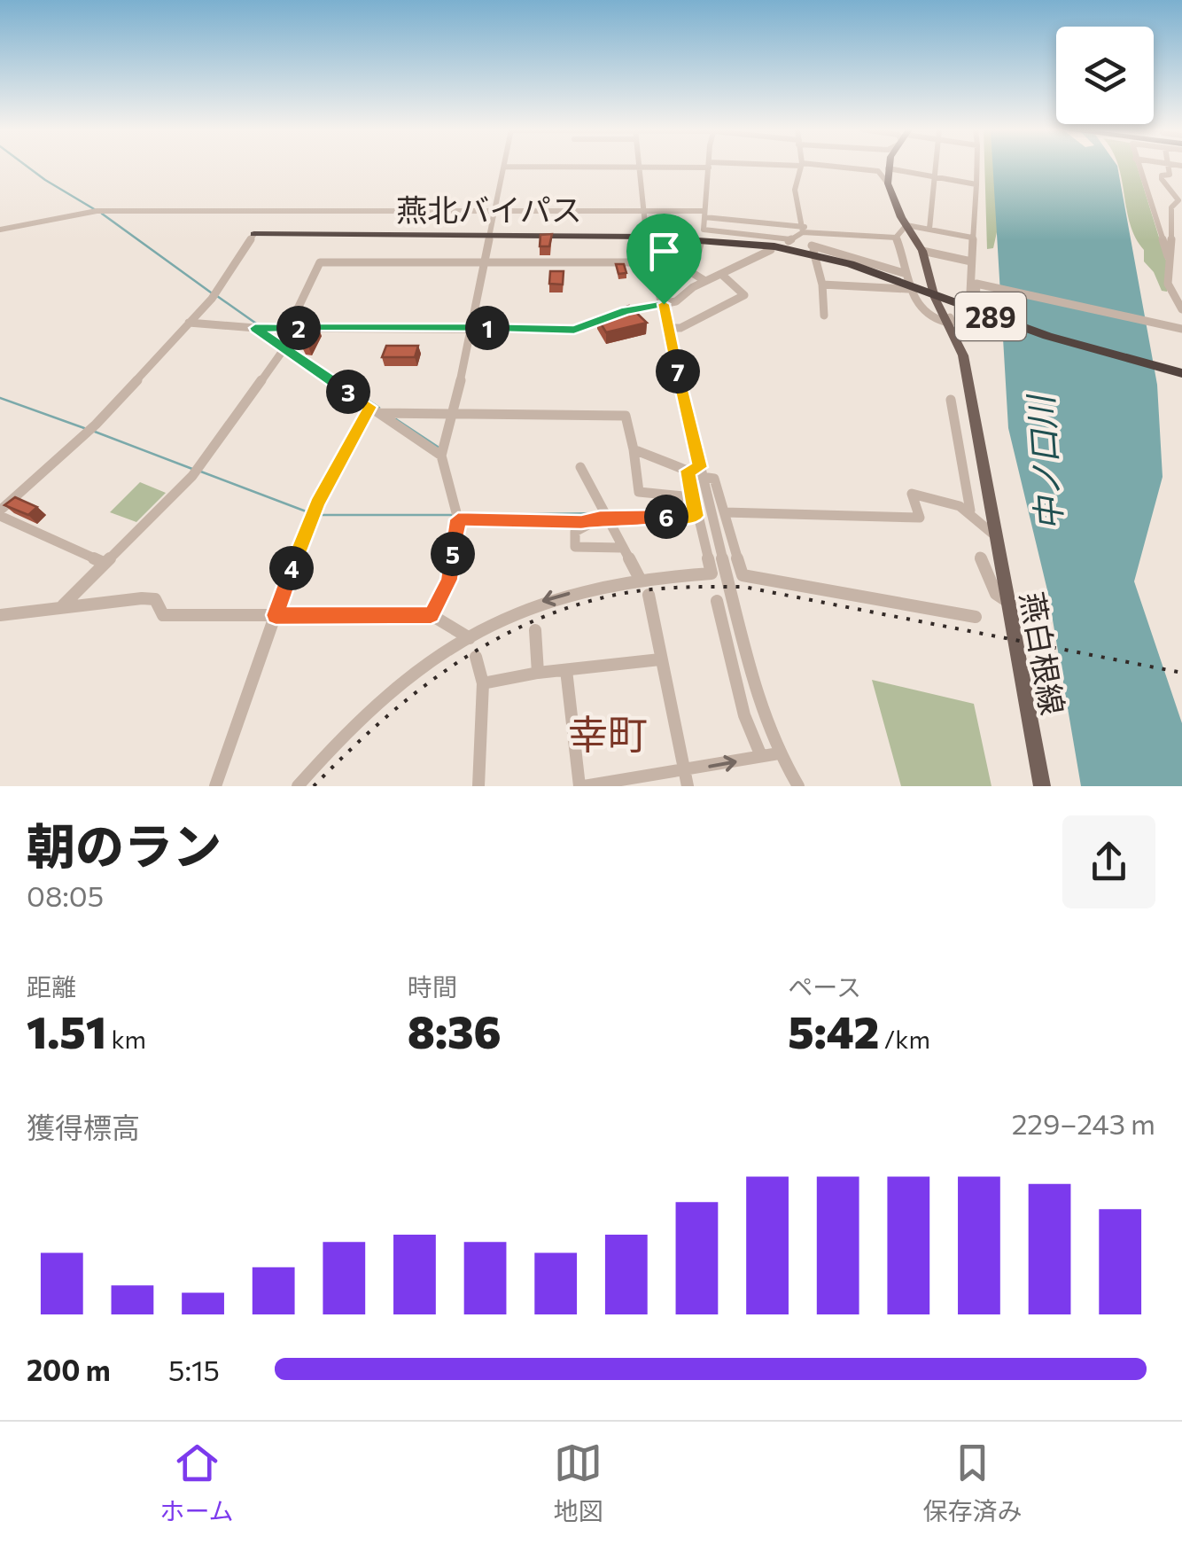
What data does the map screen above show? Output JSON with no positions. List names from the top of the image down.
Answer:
{
  "streets": {
    "highway": ["燕北バイパス", "289"],
    "main road": ["燕白根線"]
  },
  "districts": ["幸町"],
  "water": ["中ノ口川"],
  "page": {
    "pins": [
      "1",
      "2",
      "7",
      "3",
      "6",
      "5",
      "4"
    ],
    "heading": ["朝のラン", "08:05"],
    "stats": [
      ["距離", "1.51 km"],
      ["時間", "8:36"],
      ["ペース", "5:42 /km"]
    ],
    "chart": ["獲得標高", "229–243 m"],
    "list": [
      {
        "name": "200 m",
        "note": "5:15"
      }
    ],
    "tabs": ["ホーム", "地図", "保存済み"]
  }
}
